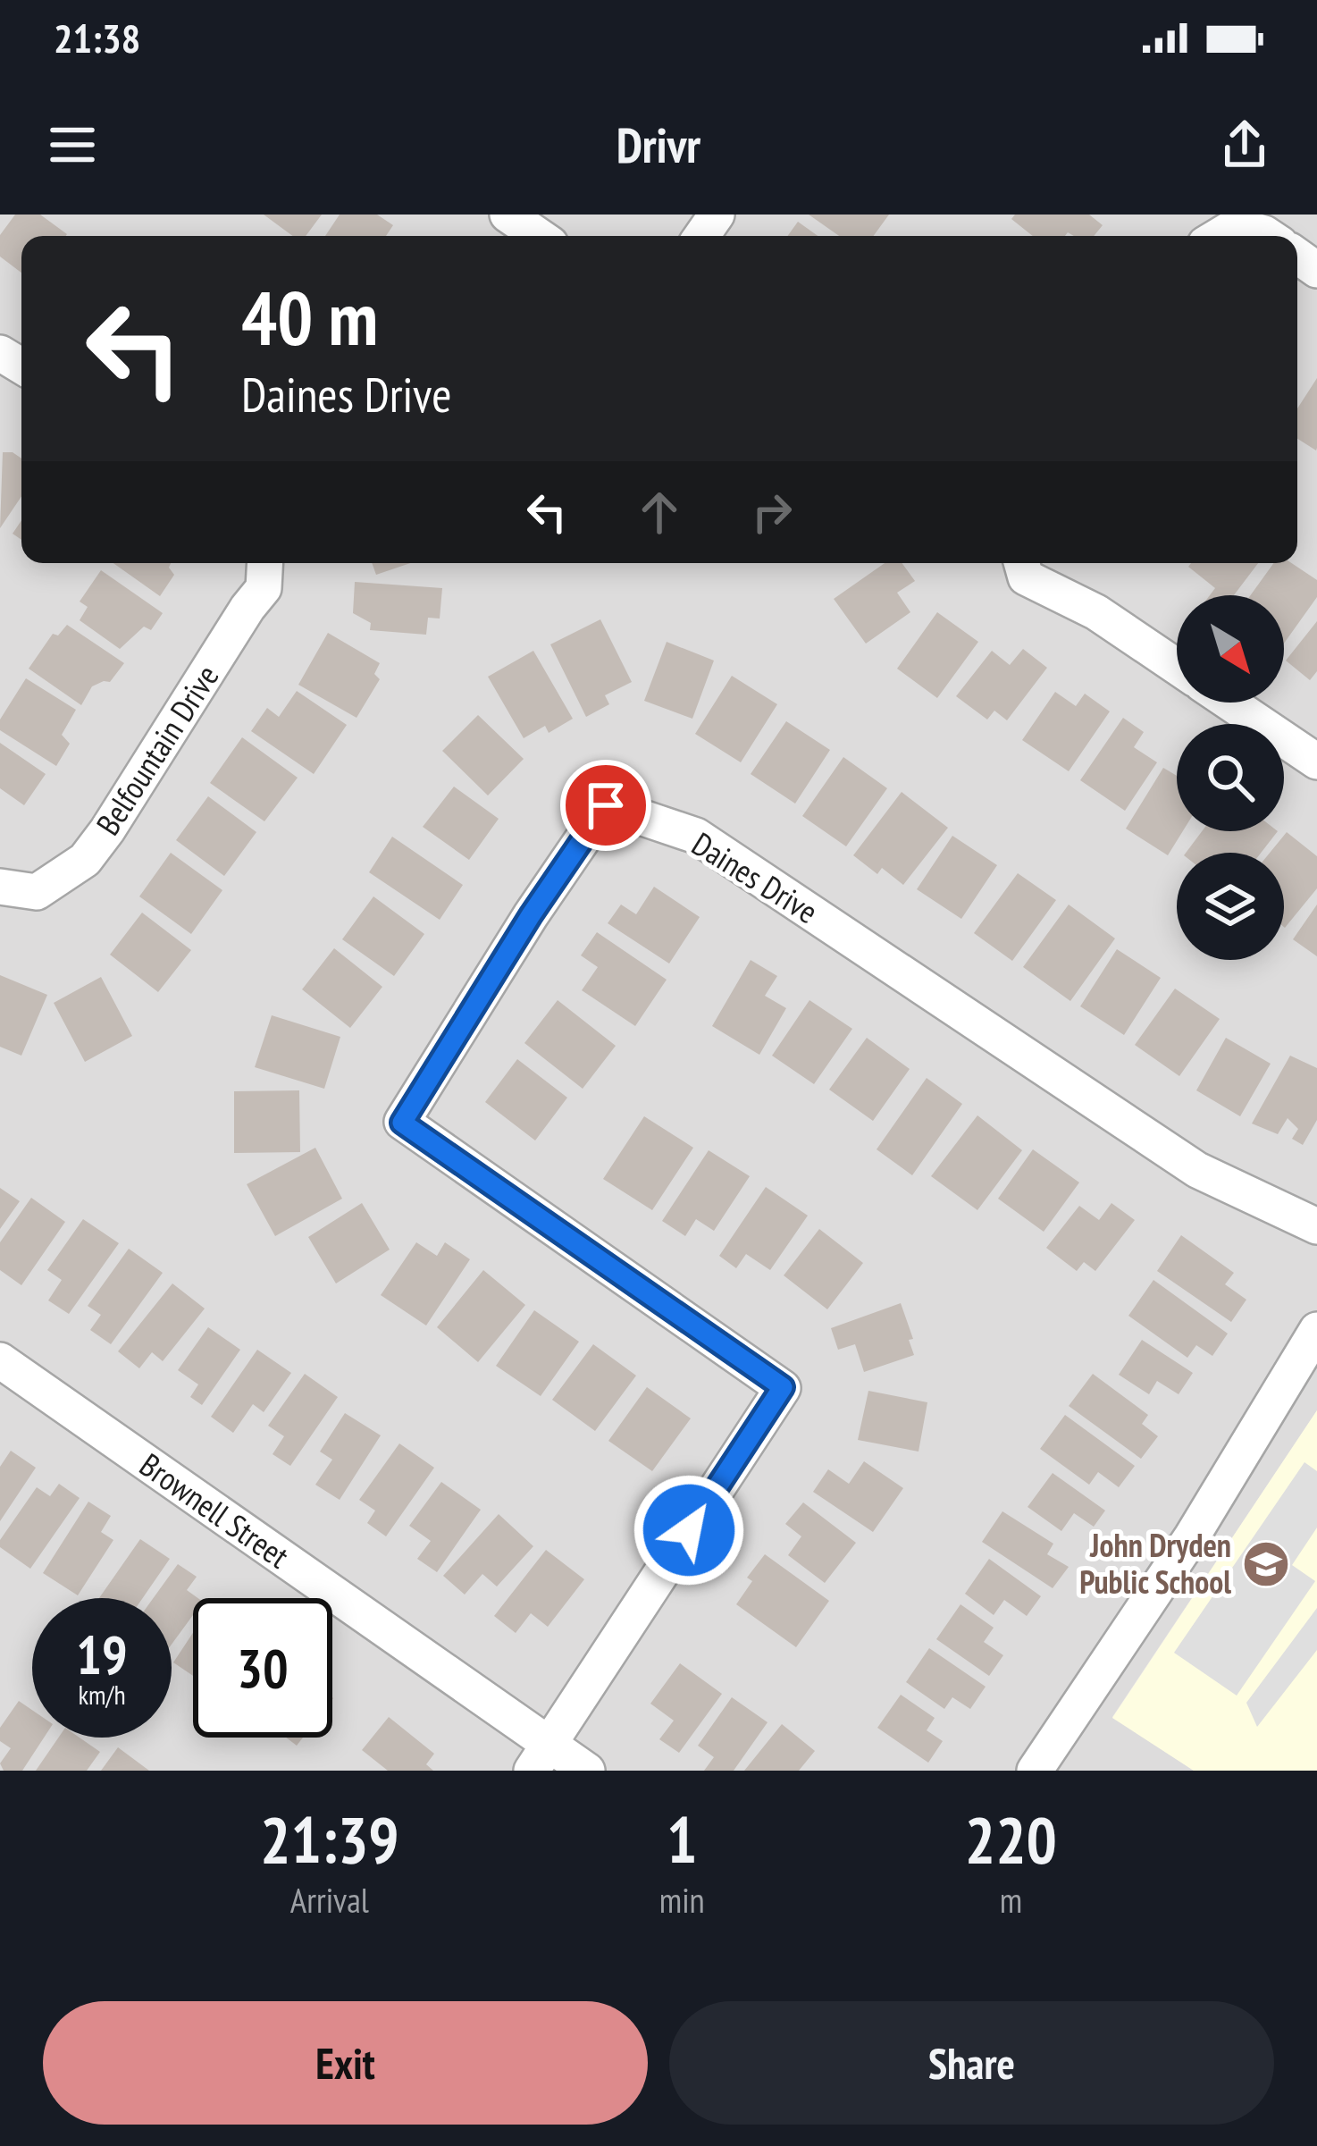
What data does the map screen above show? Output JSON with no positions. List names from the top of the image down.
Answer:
{
  "streets": {
    "street": ["Belfountain Drive", "Daines Drive", "Brownell Street"]
  },
  "crossings": [
    ["Daines Drive", "Brownell Street"]
  ],
  "places": {
    "school or university": ["John Dryden Public School"]
  },
  "north": "bottom right",
  "page": {
    "status": "21:38",
    "header": "Drivr",
    "turn": ["40 m", "Daines Drive"],
    "speed": "19 km/h",
    "limit": "30",
    "eta": [
      "21:39",
      "Arrival",
      "1",
      "min",
      "220",
      "m"
    ],
    "buttons": ["Exit", "Share"]
  }
}
